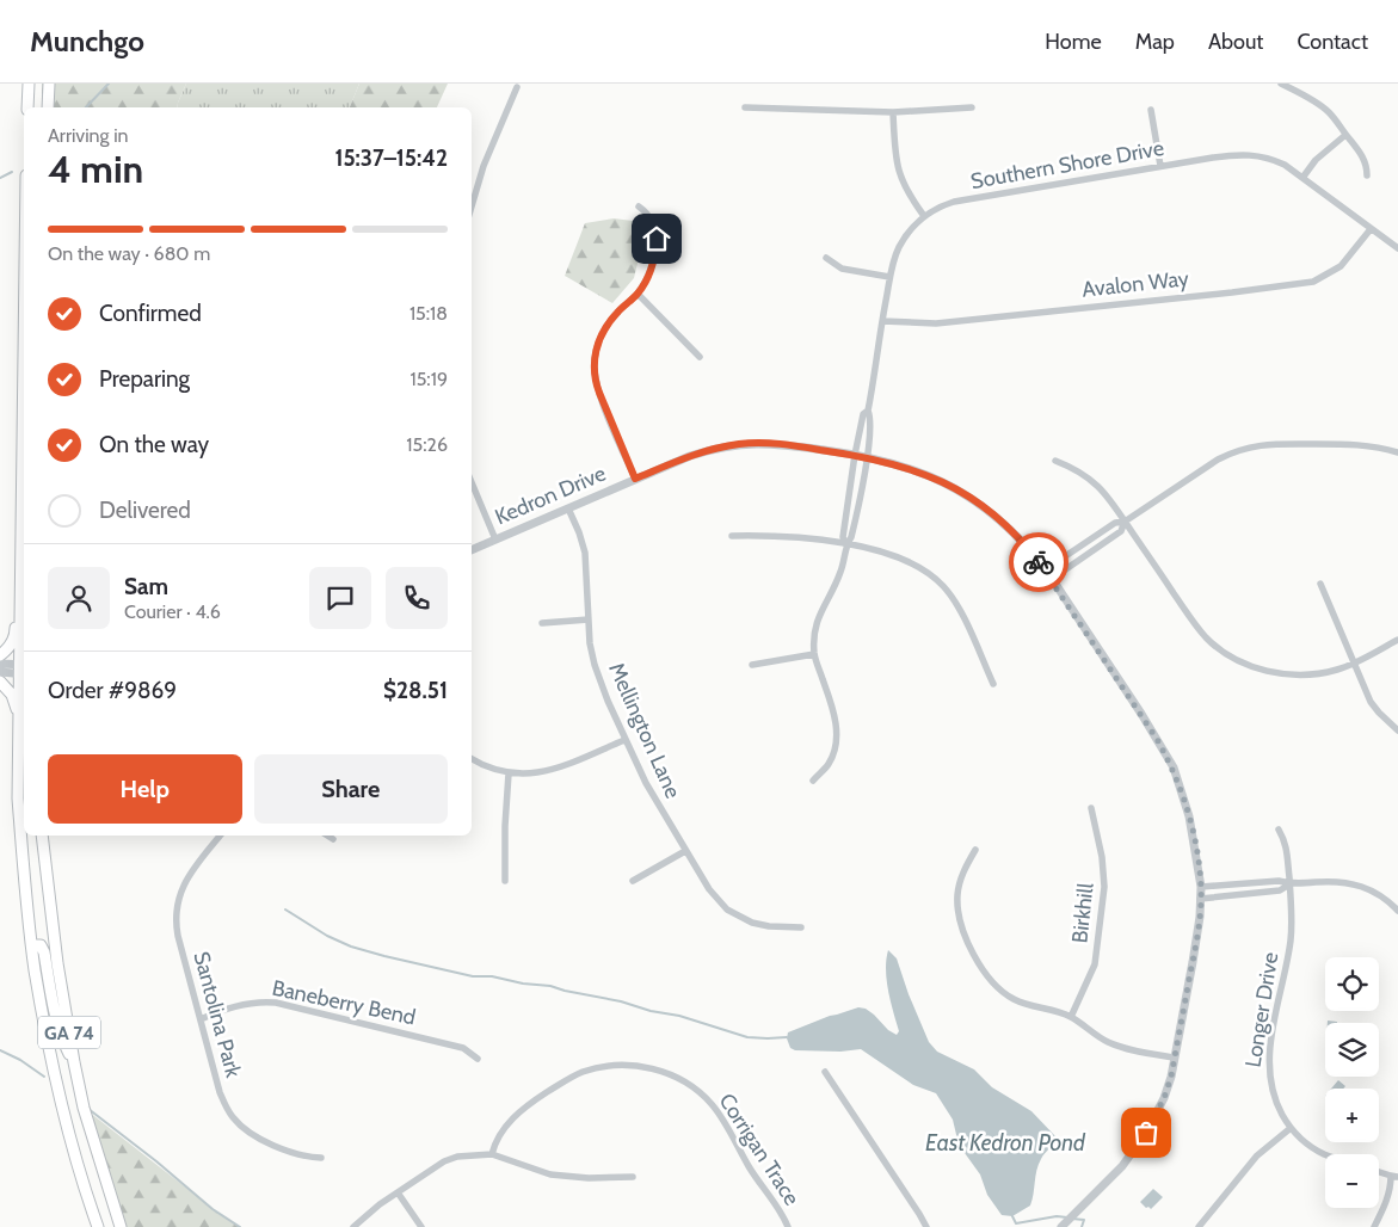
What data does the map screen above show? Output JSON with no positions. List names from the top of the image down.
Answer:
{
  "streets": {
    "main road": ["GA 74"],
    "street": [
      "Southern Shore Drive",
      "Avalon Way",
      "Kedron Drive",
      "Mellington Lane",
      "Birkhill",
      "Baneberry Bend",
      "Longer Drive",
      "Santolina Park",
      "Corrigan Trace"
    ]
  },
  "crossings": [
    ["Southern Shore Drive", "Avalon Way"],
    ["Southern Shore Drive", "Kedron Drive"],
    ["Kedron Drive", "Mellington Lane"],
    ["Baneberry Bend", "Santolina Park"]
  ],
  "water": ["East Kedron Pond"],
  "page": {
    "header": "Munchgo",
    "nav": [
      "Home",
      "Map",
      "About",
      "Contact"
    ],
    "heading": ["4 min", "Arriving in", "15:37–15:42"],
    "panel": [
      "Sam",
      "Courier · 4.6",
      "Order #9869",
      "$28.51"
    ],
    "bar": "On the way · 680 m",
    "list": [
      ["Confirmed", "15:18"],
      ["Preparing", "15:19"],
      ["On the way", "15:26"],
      "Delivered"
    ],
    "buttons": ["Help", "Share"],
    "map_buttons": ["+", "−"]
  }
}
